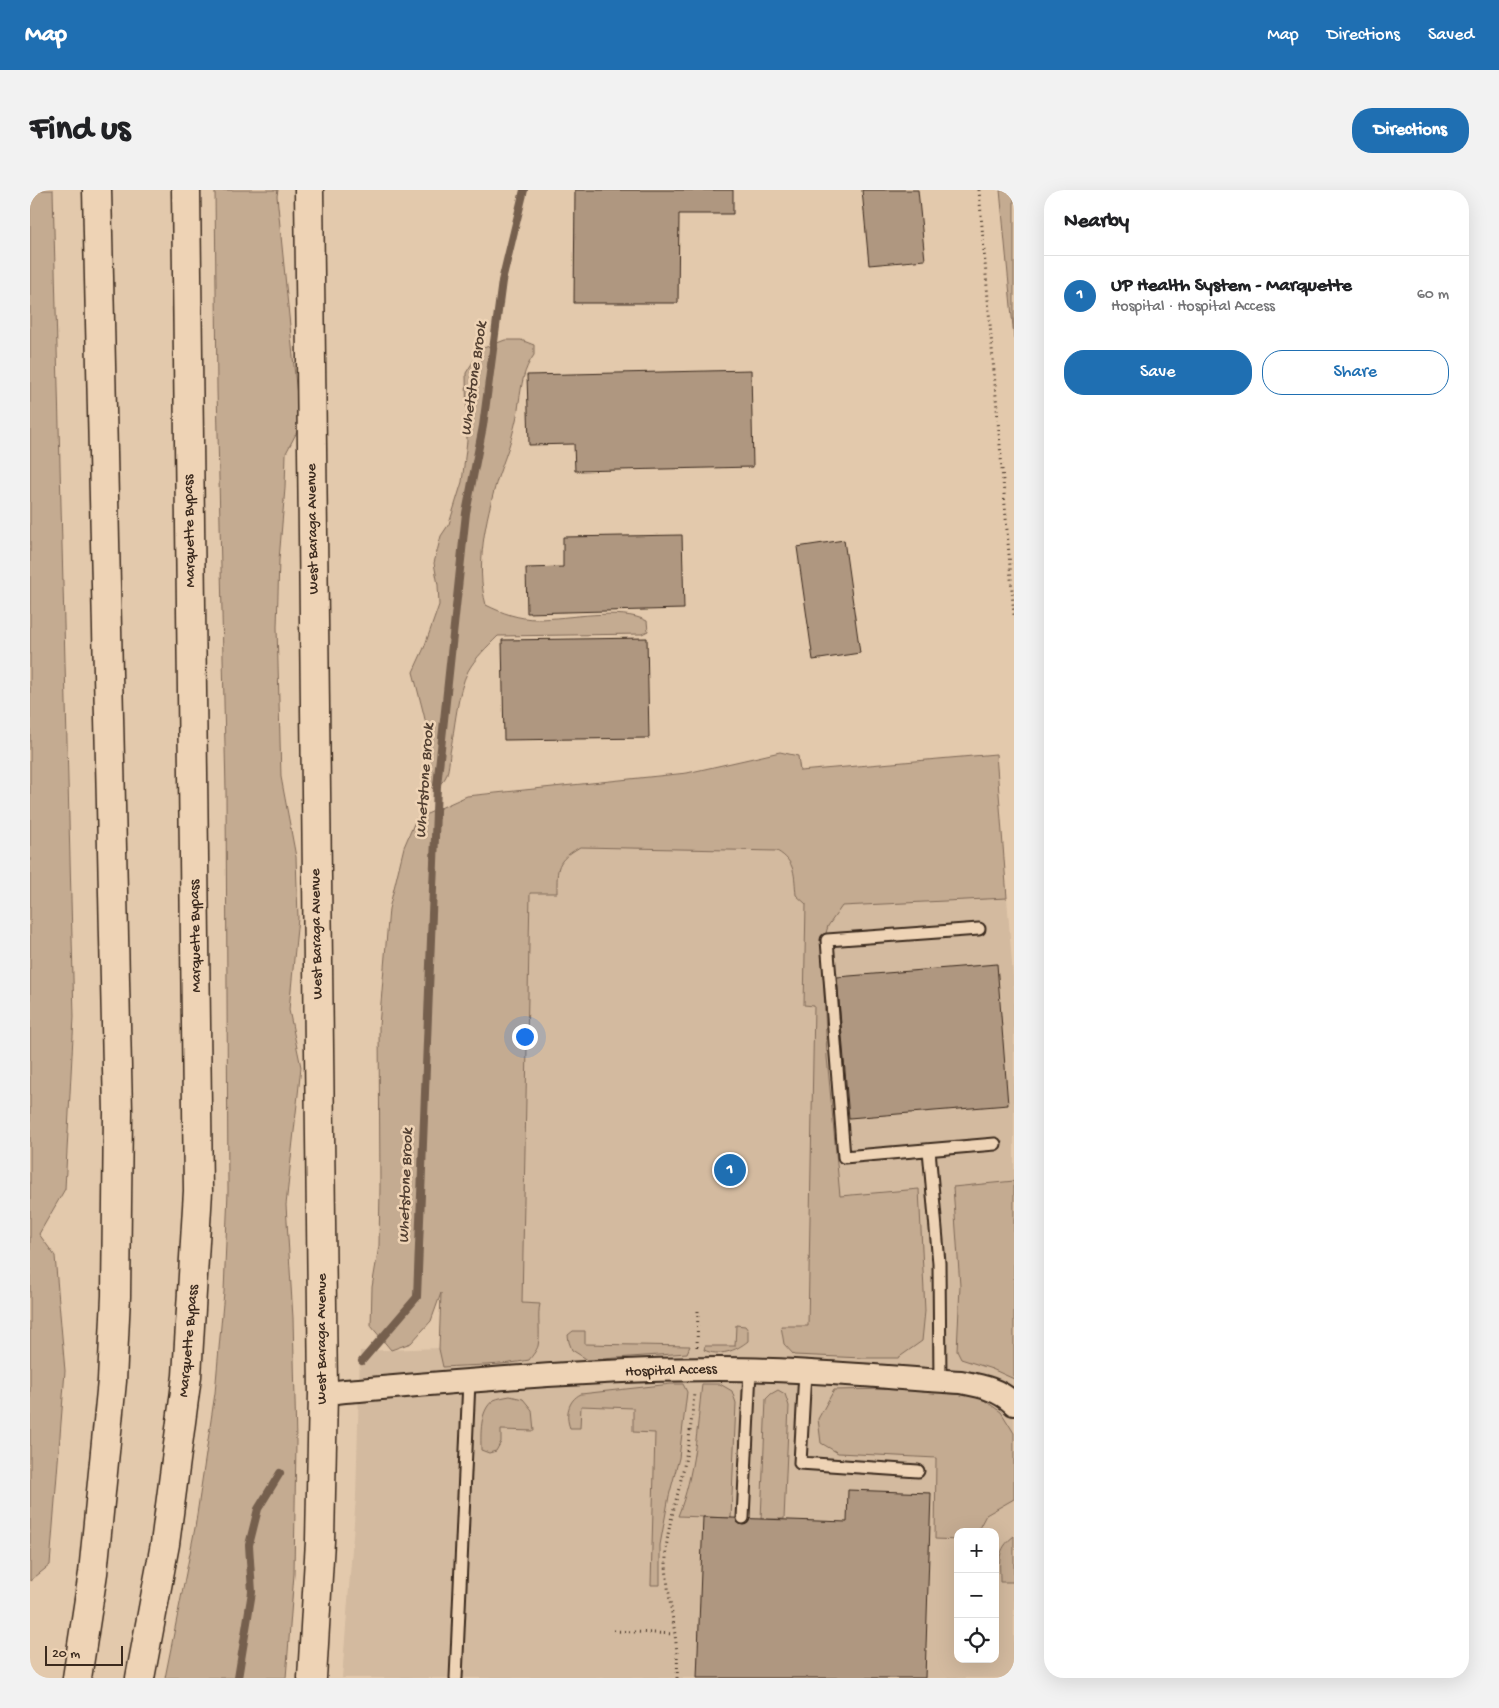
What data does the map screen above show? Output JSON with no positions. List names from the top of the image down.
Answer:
{
  "streets": {
    "main road": ["West Baraga Avenue", "Marquette Bypass"],
    "street": ["Hospital Access"]
  },
  "crossings": [
    ["West Baraga Avenue", "Hospital Access"]
  ],
  "water": ["Whetstone Brook"],
  "scale_bar": "20 m",
  "page": {
    "header": "Map",
    "nav": ["Map", "Directions", "Saved"],
    "buttons": [
      "Directions",
      ["Save", "Share"]
    ],
    "title": "Find us",
    "heading": "Nearby",
    "list": [
      {
        "mark": "1",
        "name": "UP Health System - Marquette",
        "note": "Hospital · Hospital Access",
        "value": "60 m"
      }
    ],
    "pins": "1",
    "map_buttons": ["+", "−"],
    "scale": "20 m"
  }
}
